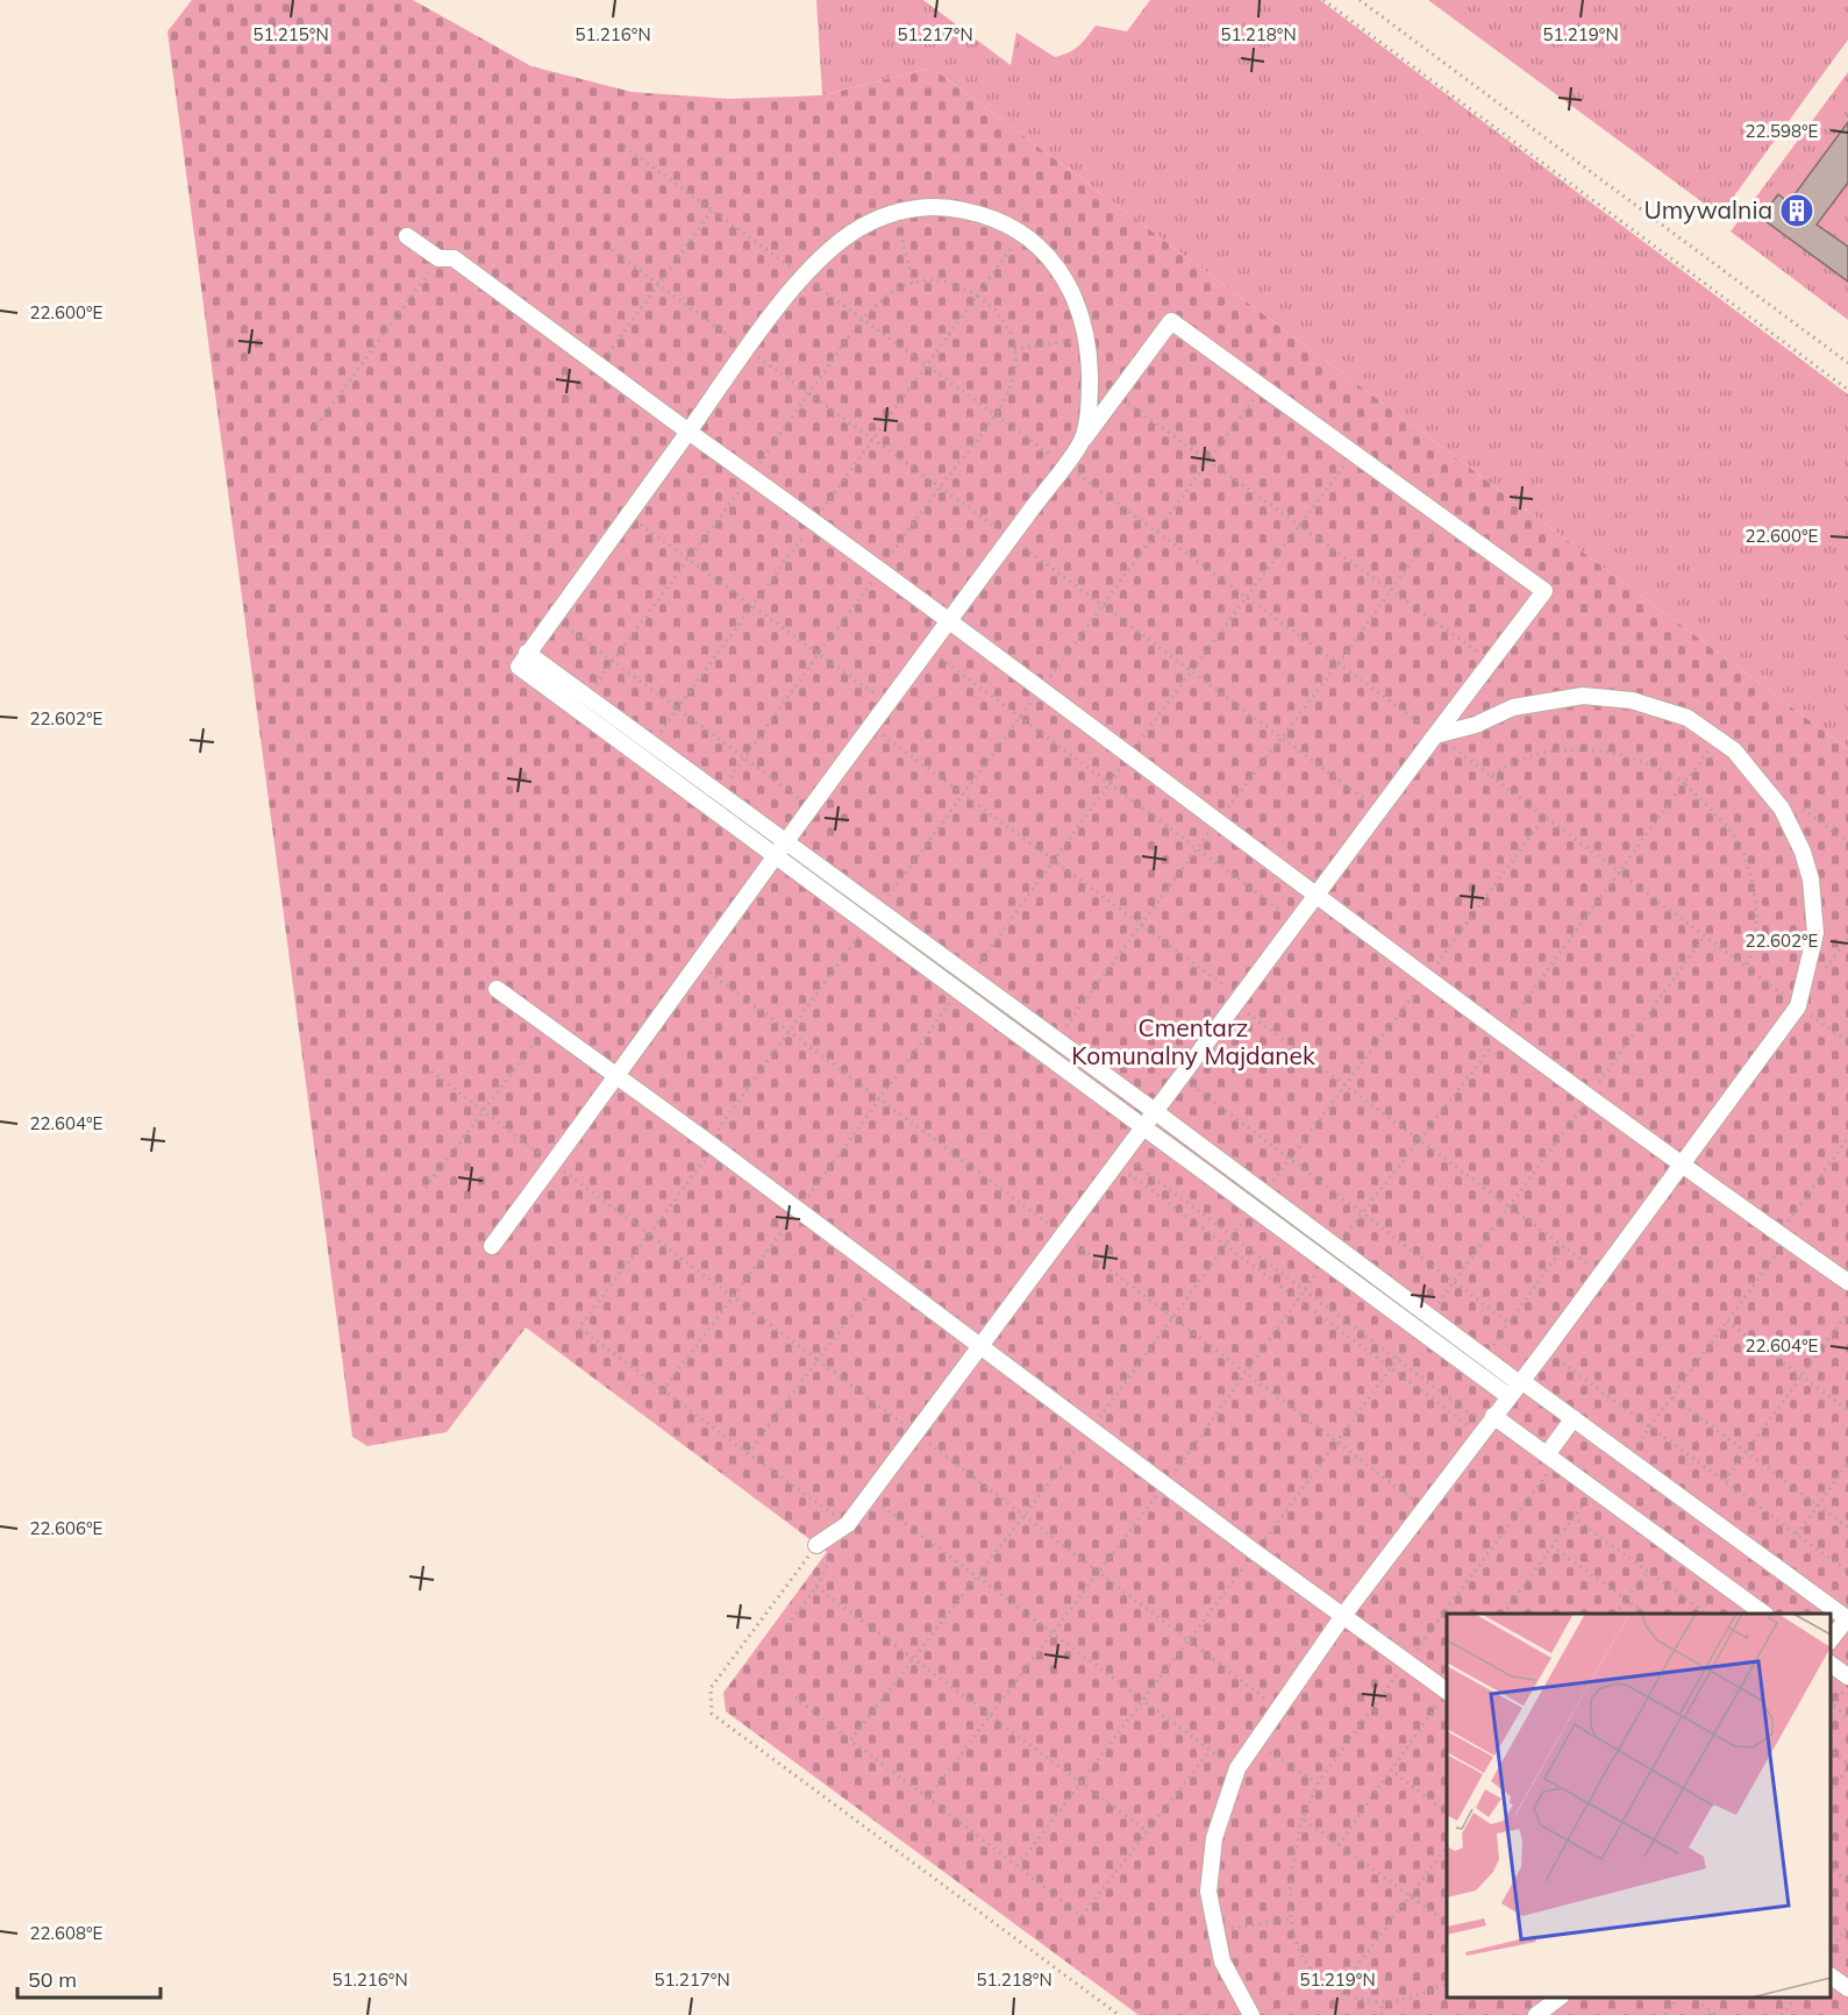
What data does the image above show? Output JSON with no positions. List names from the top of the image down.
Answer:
{
  "parks": ["Cmentarz Komunalny Majdanek"],
  "places": {
    "building": ["Umywalnia"]
  },
  "scale_bar": "50 m",
  "coordinates": [
    "51.215°N",
    "51.216°N",
    "51.217°N",
    "51.218°N",
    "51.219°N",
    "22.598°E",
    "22.600°E",
    "22.602°E",
    "22.604°E",
    "22.606°E",
    "22.608°E"
  ]
}
